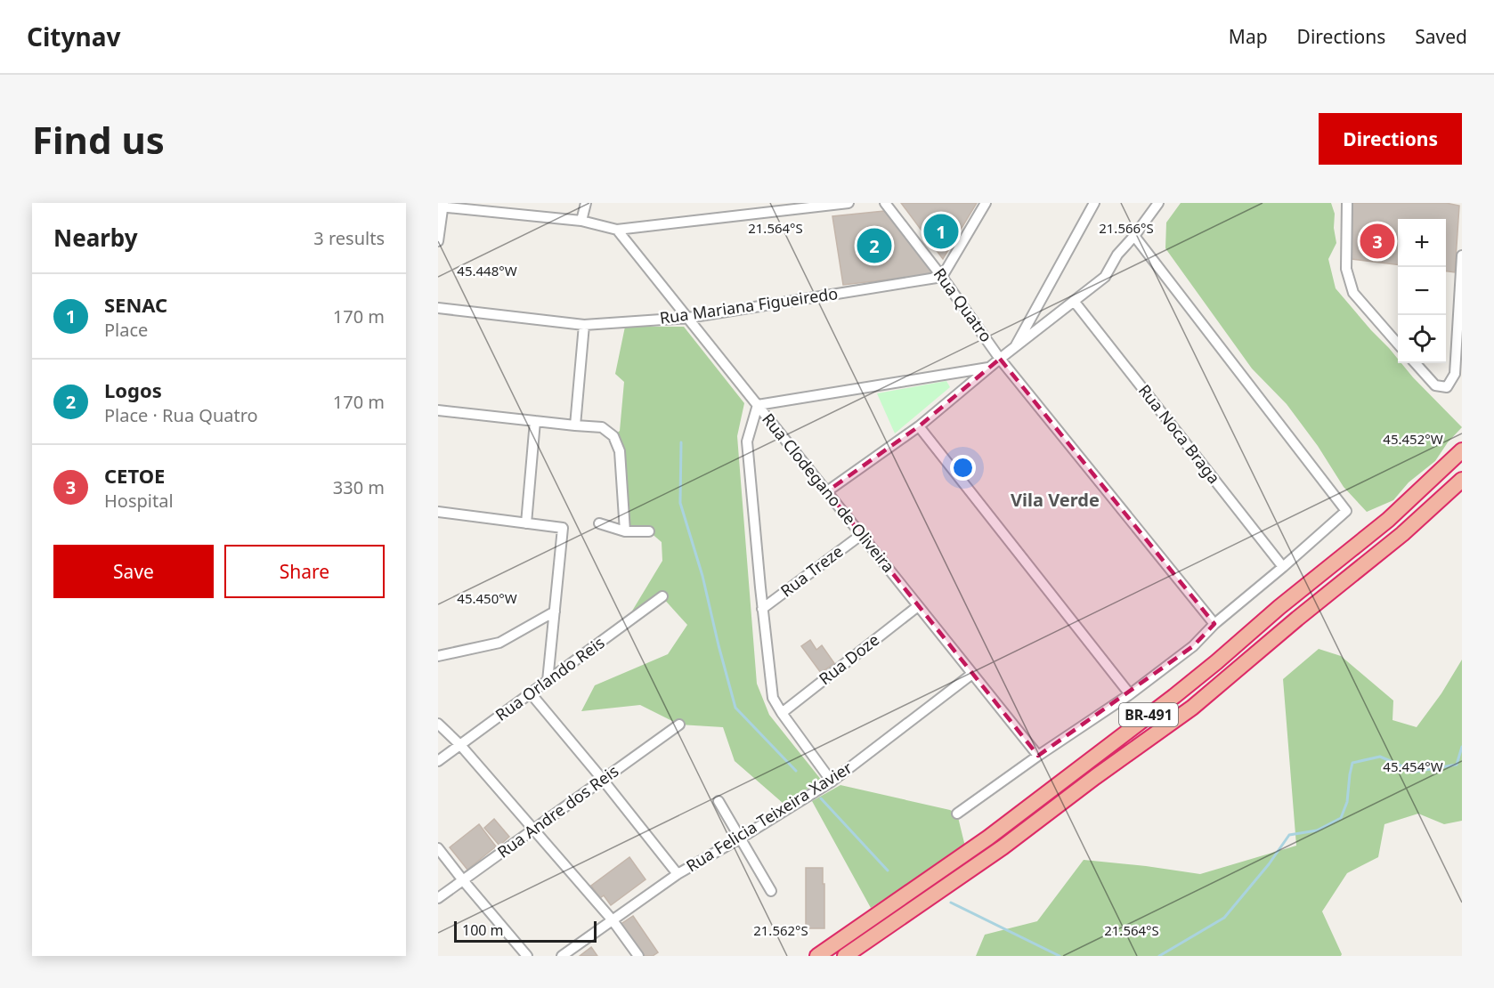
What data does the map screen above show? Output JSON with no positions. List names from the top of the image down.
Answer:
{
  "streets": {
    "highway": ["BR-491"],
    "street": [
      "Rua Quatro",
      "Rua Mariana Figueiredo",
      "Rua Noca Braga",
      "Rua Clodegano de Oliveira",
      "Rua Treze",
      "Rua Doze",
      "Rua Orlando Reis",
      "Rua Andre dos Reis",
      "Rua Felicia Teixeira Xavier"
    ]
  },
  "crossings": [
    ["Rua Quatro", "Rua Mariana Figueiredo"],
    ["Rua Mariana Figueiredo", "Rua Clodegano de Oliveira"],
    ["Rua Clodegano de Oliveira", "Rua Treze"],
    ["Rua Clodegano de Oliveira", "Rua Doze"],
    ["Rua Clodegano de Oliveira", "Rua Felicia Teixeira Xavier"]
  ],
  "districts": ["Vila Verde"],
  "scale_bar": "100 m",
  "page": {
    "header": "Citynav",
    "nav": ["Map", "Directions", "Saved"],
    "buttons": [
      "Directions",
      ["Save", "Share"]
    ],
    "title": "Find us",
    "heading": ["Nearby", "3 results"],
    "pins": ["1", "3", "2"],
    "map_buttons": ["+", "−"],
    "list": [
      {
        "mark": "1",
        "name": "SENAC",
        "note": "Place",
        "value": "170 m"
      },
      {
        "mark": "2",
        "name": "Logos",
        "note": "Place · Rua Quatro",
        "value": "170 m"
      },
      {
        "mark": "3",
        "name": "CETOE",
        "note": "Hospital",
        "value": "330 m"
      }
    ],
    "scale": "100 m"
  },
  "coordinates": [
    "21.564°S",
    "21.566°S",
    "45.448°W",
    "45.452°W",
    "45.450°W",
    "45.454°W",
    "21.562°S"
  ]
}
